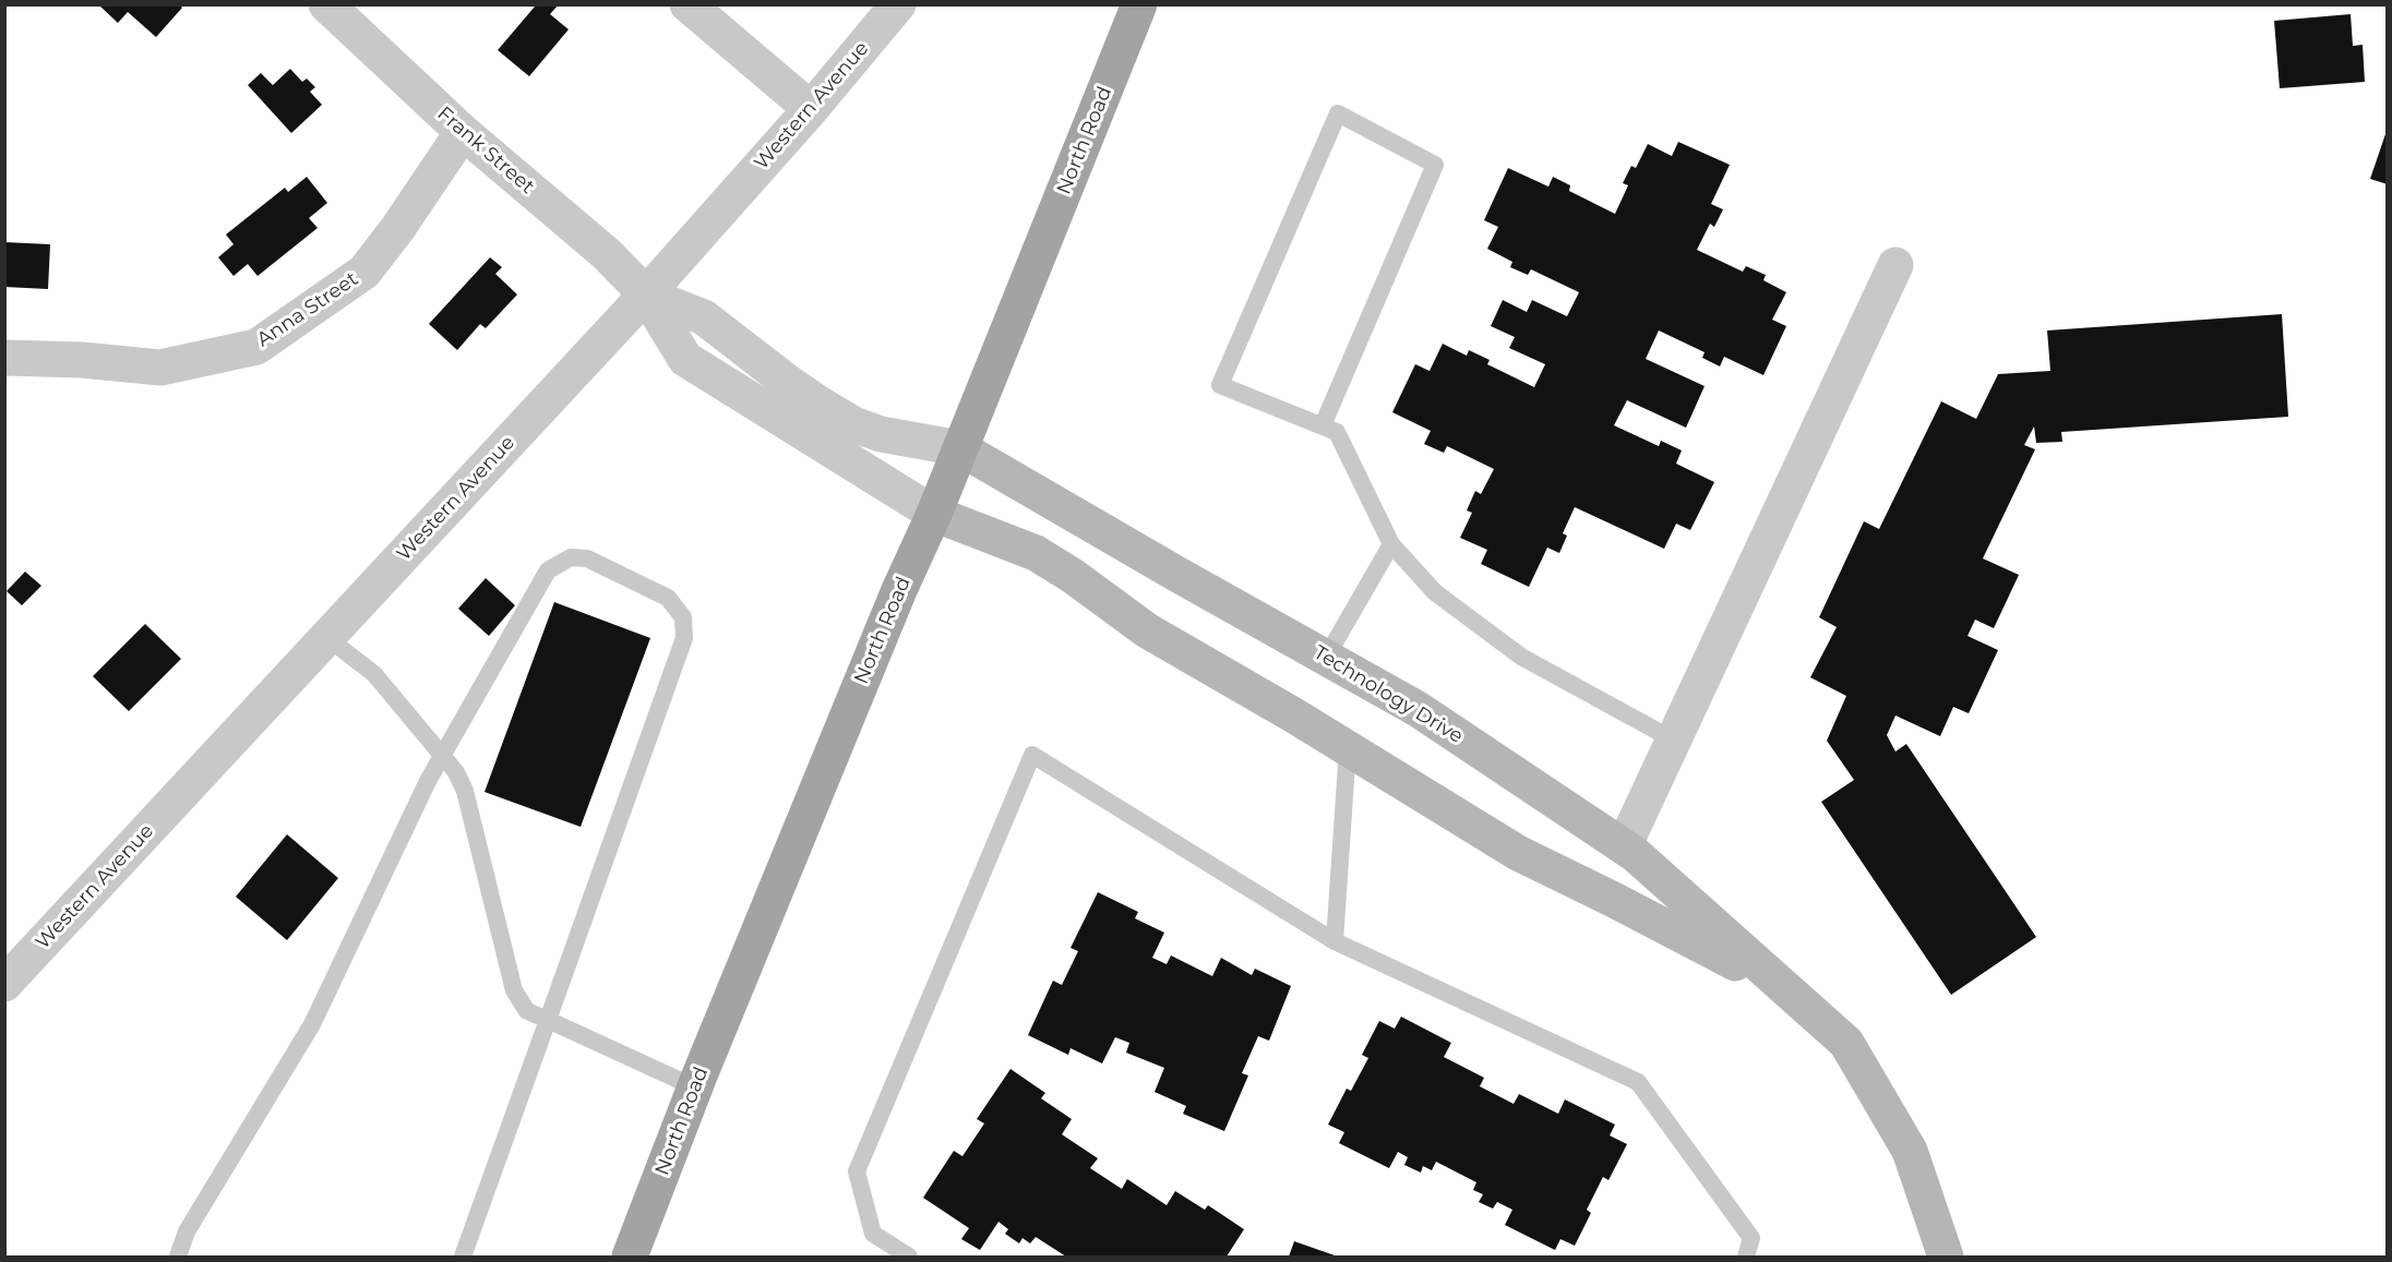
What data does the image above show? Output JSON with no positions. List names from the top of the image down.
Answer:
{
  "streets": {
    "main road": ["North Road"],
    "street": [
      "Western Avenue",
      "Frank Street",
      "Anna Street",
      "Technology Drive"
    ]
  },
  "crossings": [
    ["Western Avenue", "Frank Street"],
    ["North Road", "Frank Street"],
    ["North Road", "Technology Drive"],
    ["Frank Street", "Anna Street"],
    ["Frank Street", "Technology Drive"]
  ]
}
